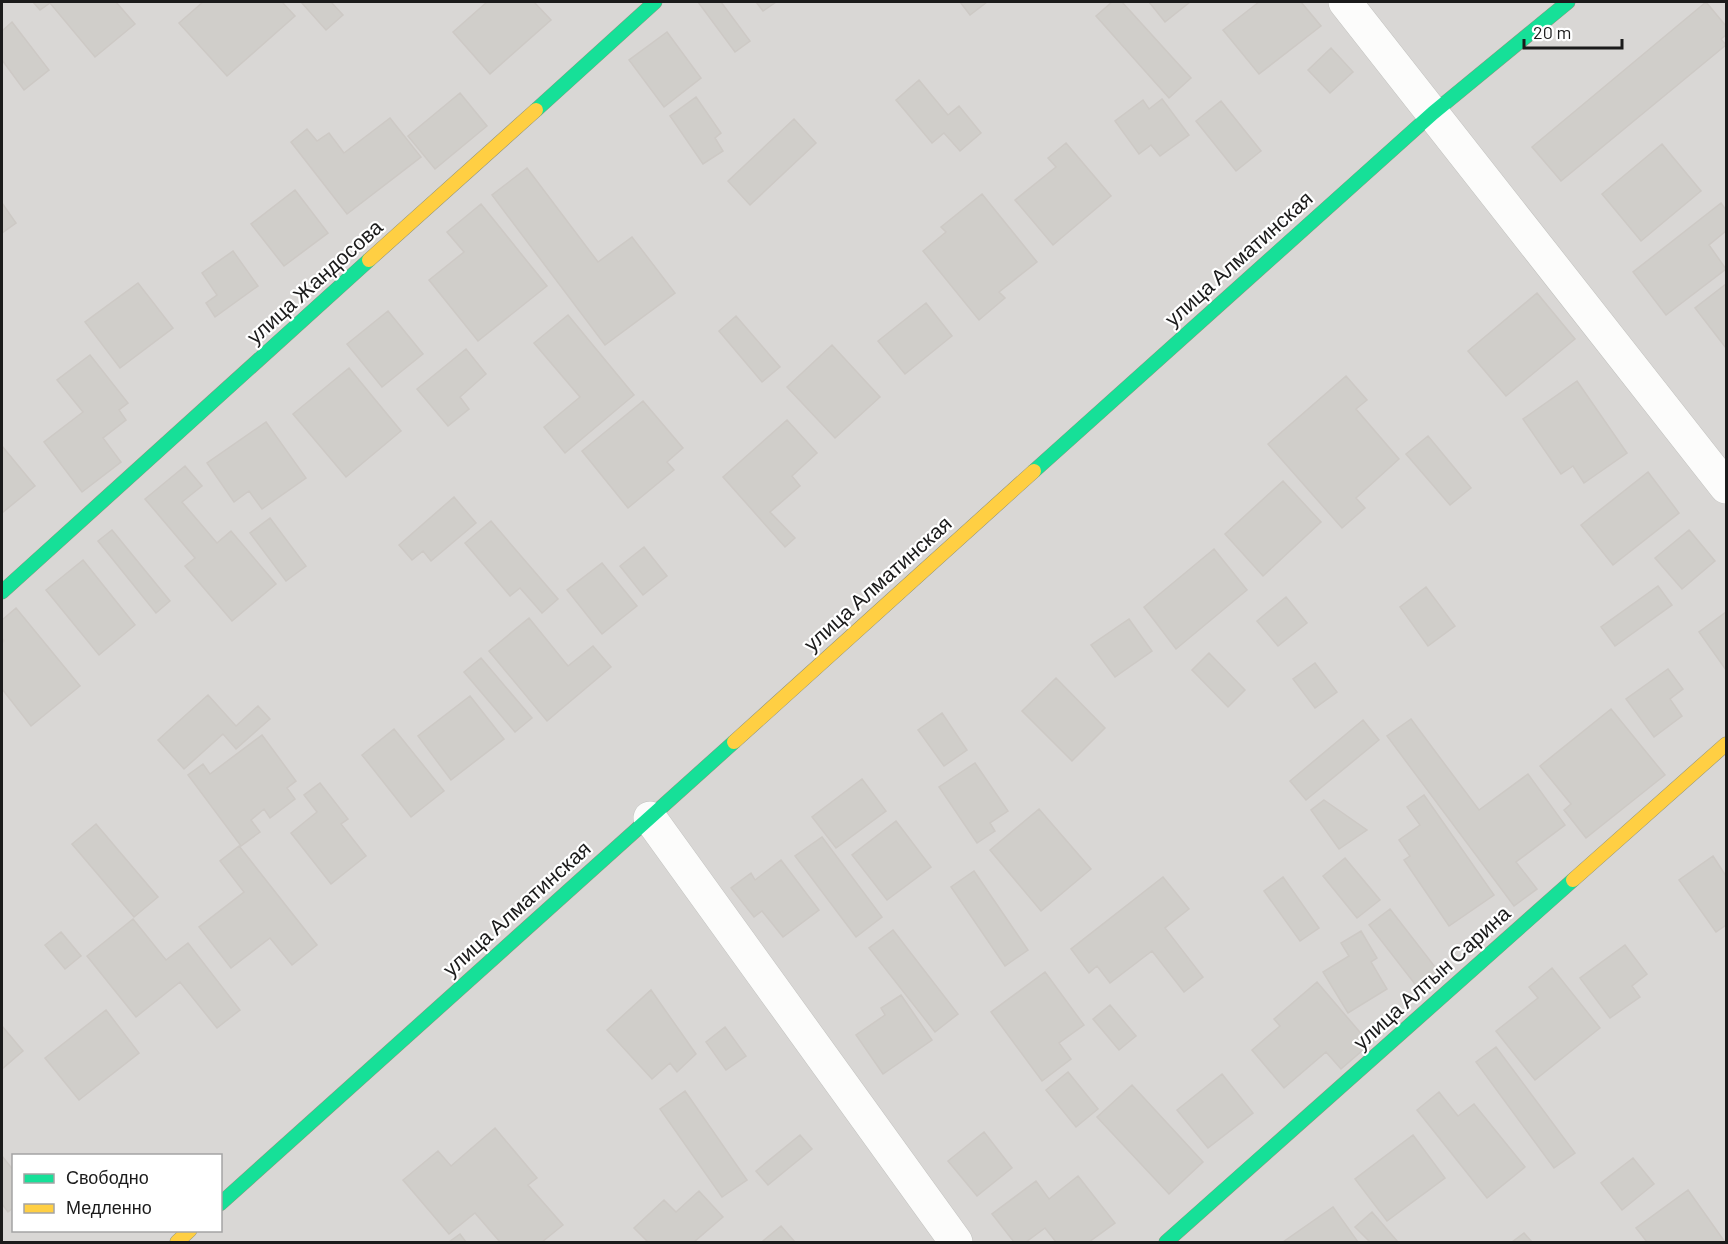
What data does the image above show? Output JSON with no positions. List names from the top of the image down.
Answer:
{
  "streets": {
    "street": ["улица Алматинская", "улица Жандосова", "улица Алтын Сарина"]
  },
  "legend": ["Свободно", "Медленно"],
  "scale_bar": "20 m"
}
